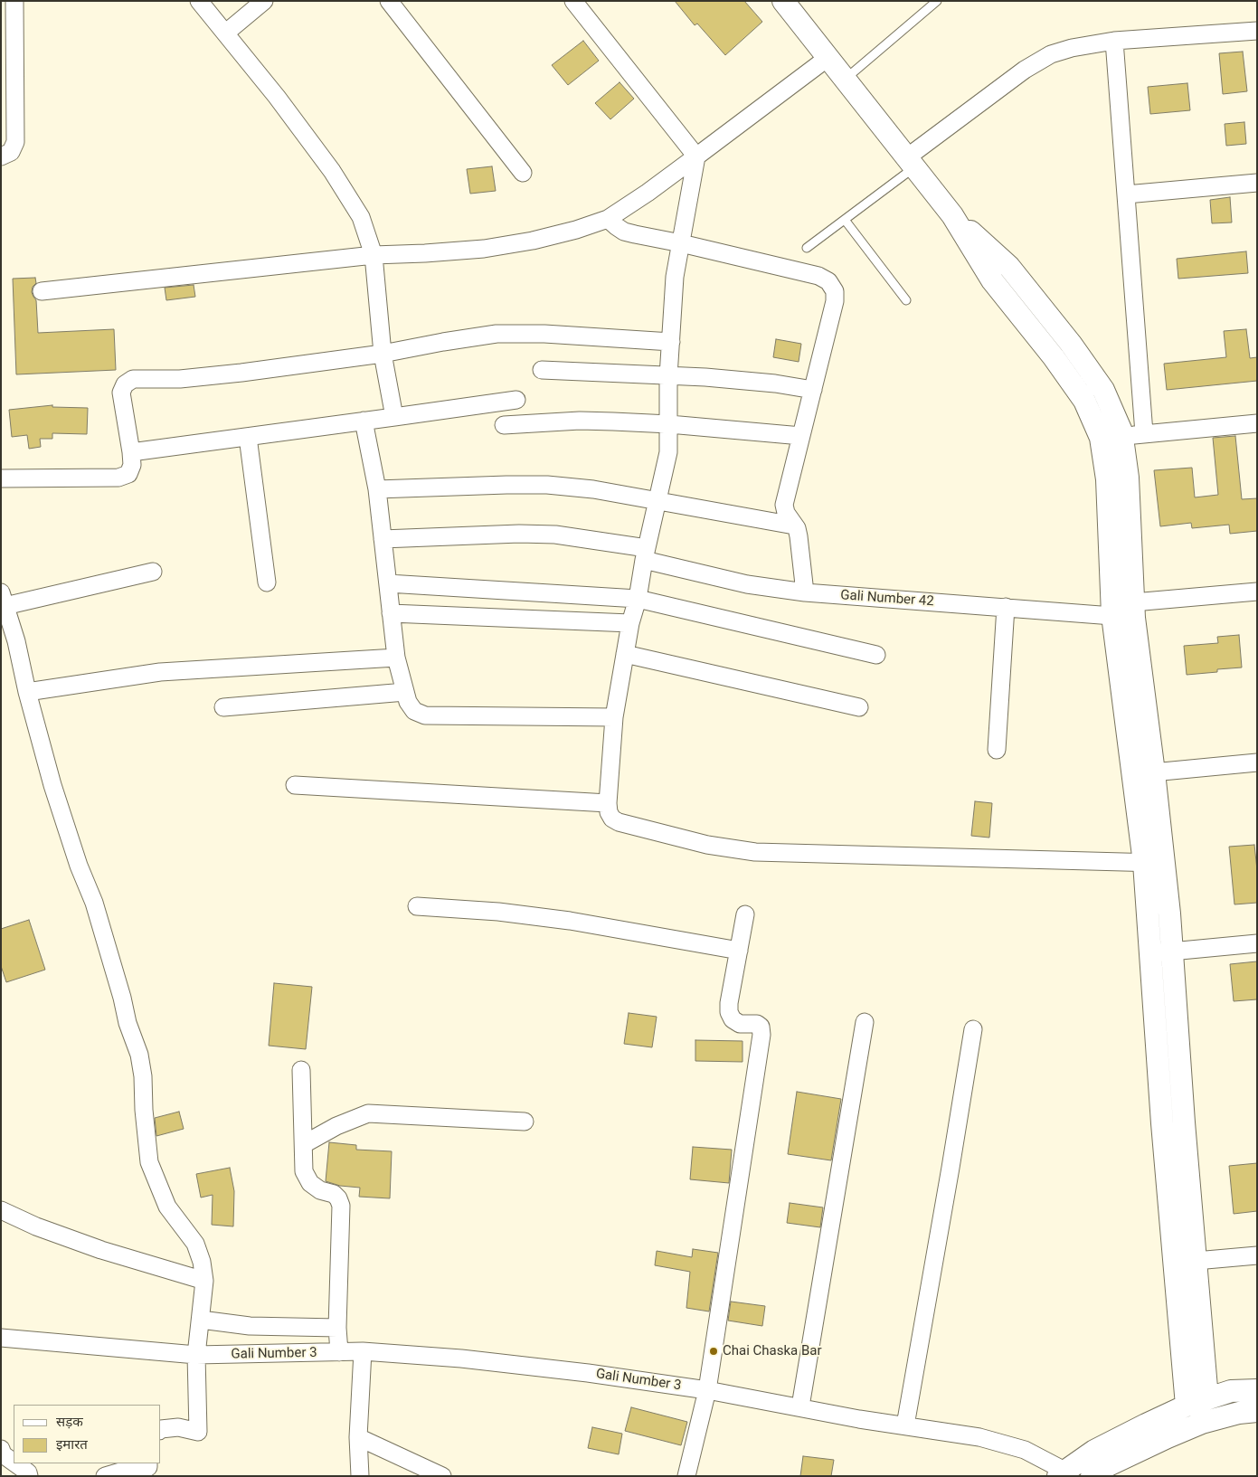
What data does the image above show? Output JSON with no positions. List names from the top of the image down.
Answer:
{
  "streets": {
    "street": ["Gali Number 42", "Gali Number 3"]
  },
  "places": ["Chai Chaska Bar"],
  "legend": ["सड़क", "इमारत"]
}
